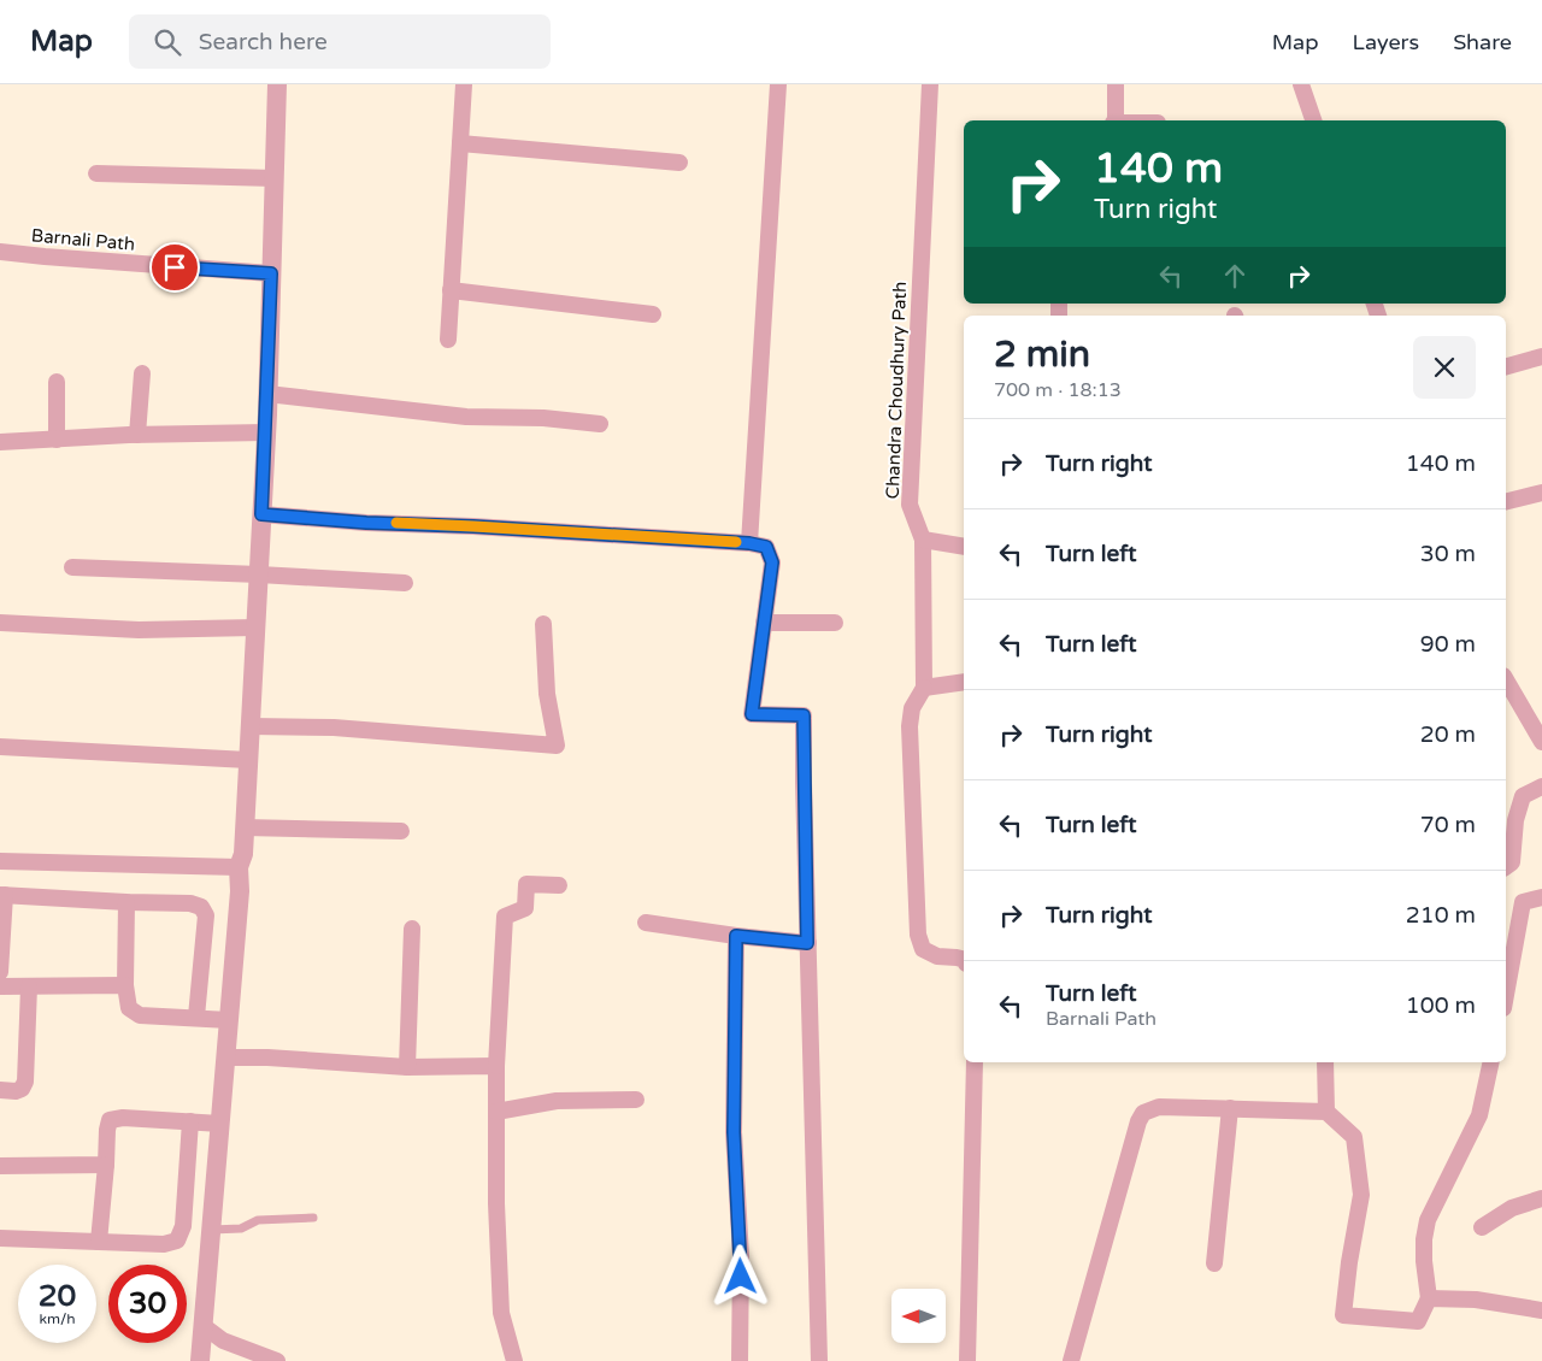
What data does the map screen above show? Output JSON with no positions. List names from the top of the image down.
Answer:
{
  "streets": {
    "street": ["Barnali Path", "Chandra Choudhury Path"]
  },
  "north": "left",
  "page": {
    "header": "Map",
    "search": "Search here",
    "nav": ["Map", "Layers", "Share"],
    "turn": ["140 m", "Turn right"],
    "heading": ["2 min", "700 m · 18:13"],
    "list": [
      {
        "name": "Turn right",
        "value": "140 m"
      },
      {
        "name": "Turn left",
        "value": "30 m"
      },
      {
        "name": "Turn left",
        "value": "90 m"
      },
      {
        "name": "Turn right",
        "value": "20 m"
      },
      {
        "name": "Turn left",
        "value": "70 m"
      },
      {
        "name": "Turn right",
        "value": "210 m"
      },
      {
        "name": "Turn left",
        "note": "Barnali Path",
        "value": "100 m"
      }
    ],
    "speed": "20 km/h",
    "limit": "30"
  }
}
